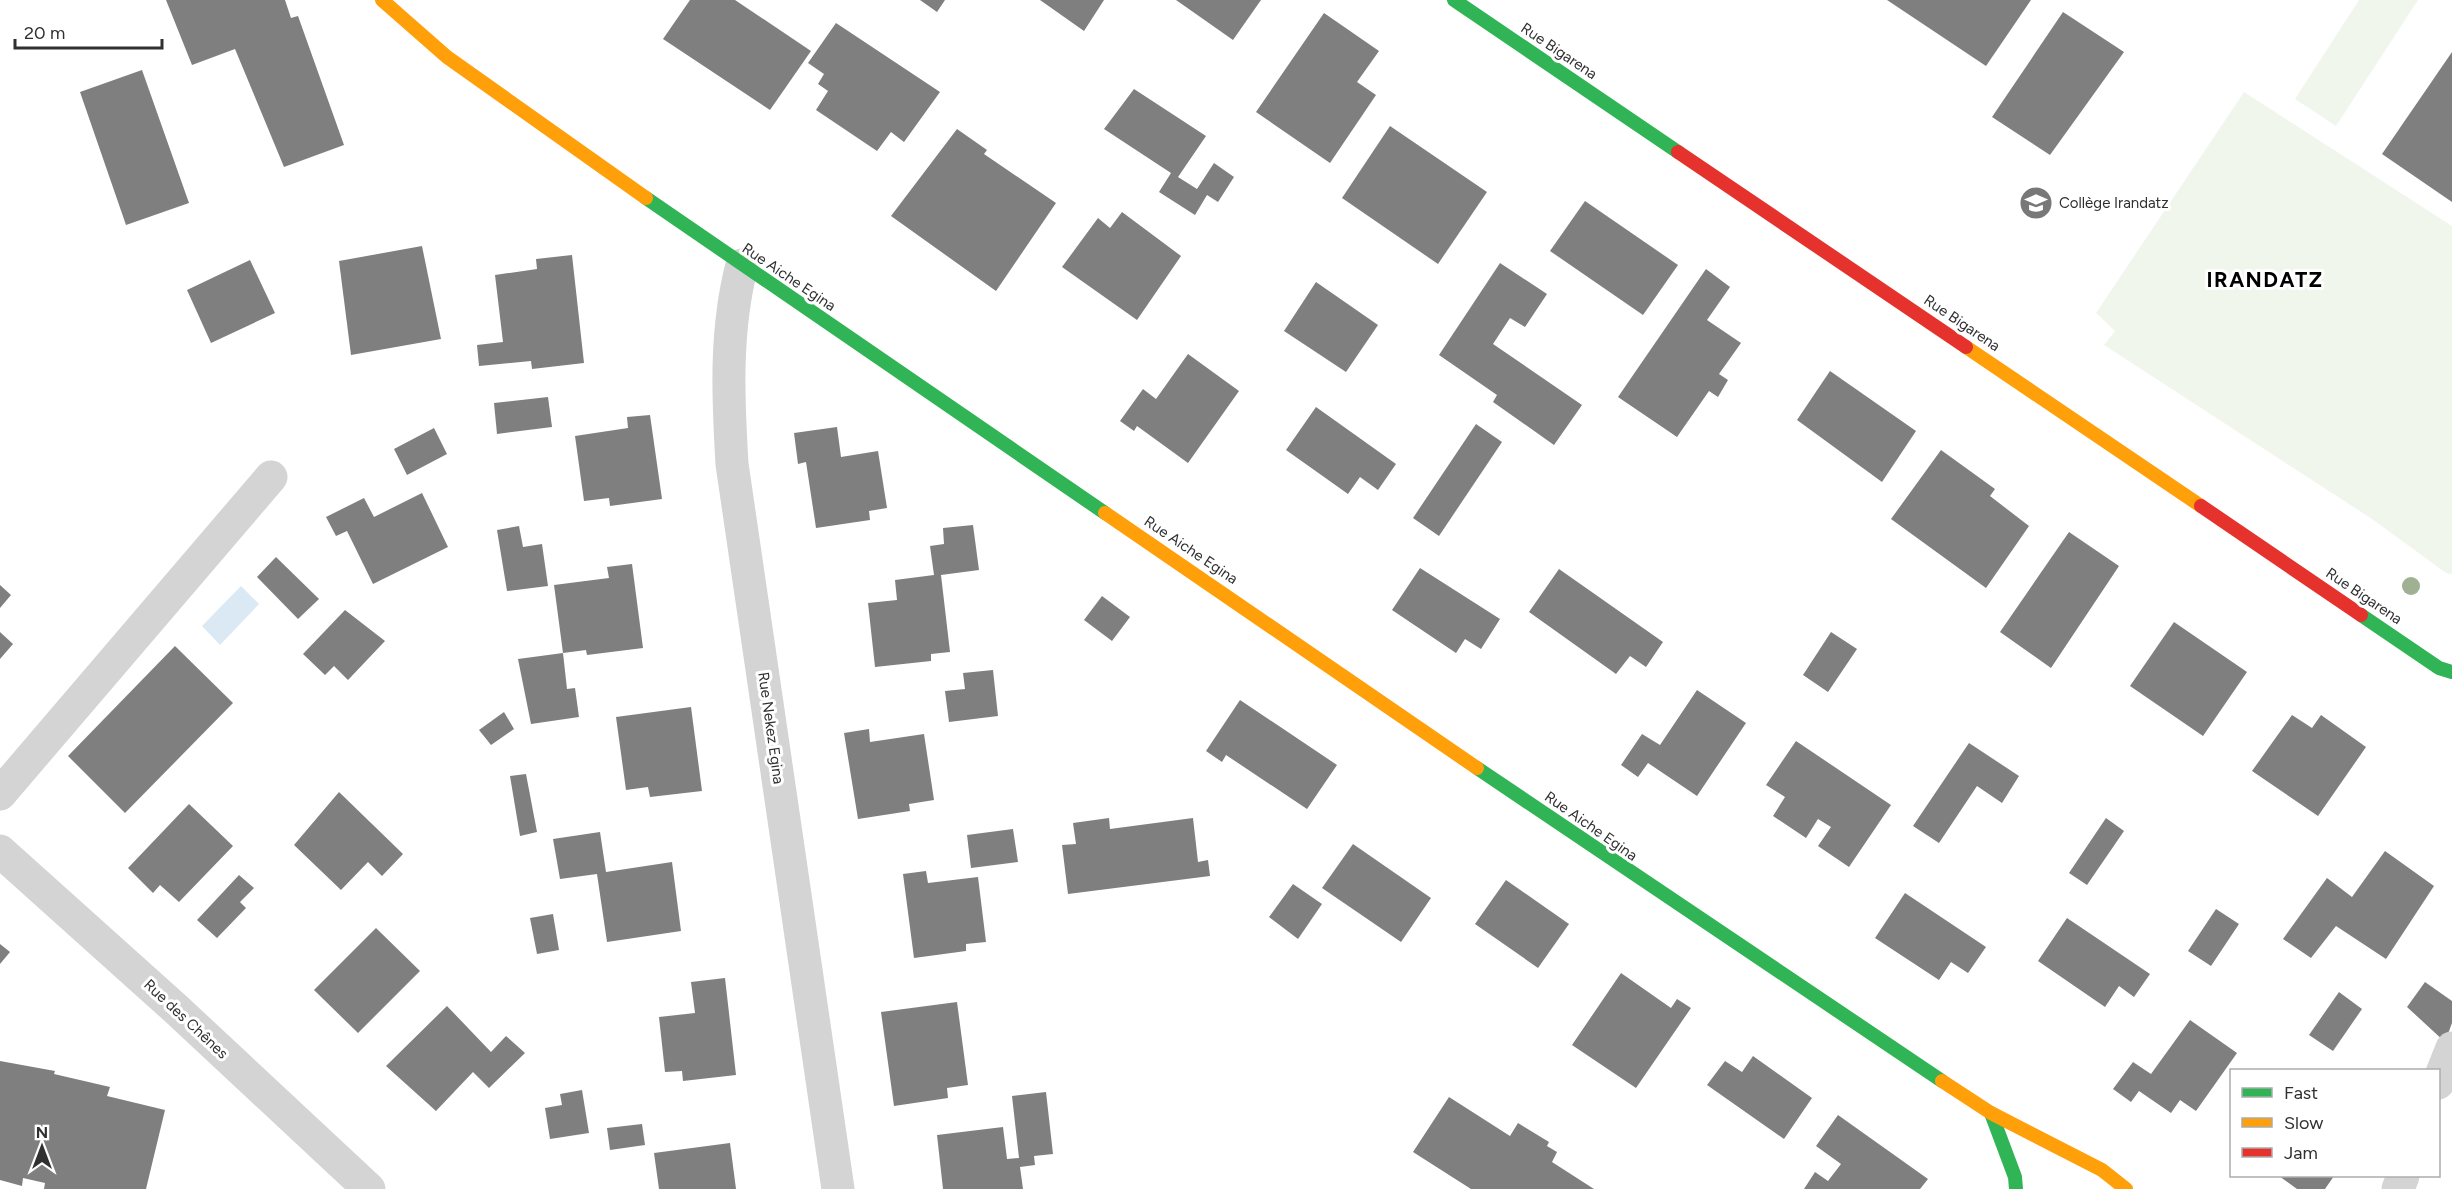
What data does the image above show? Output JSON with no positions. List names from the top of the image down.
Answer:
{
  "streets": {
    "street": [
      "Rue Bigarena",
      "Rue Aiche Egina",
      "Rue Nekez Egina",
      "Rue des Chênes"
    ]
  },
  "crossings": [
    ["Rue Aiche Egina", "Rue Nekez Egina"]
  ],
  "districts": ["IRANDATZ"],
  "places": {
    "school or university": ["Collège Irandatz"]
  },
  "legend": ["Fast", "Slow", "Jam"],
  "scale_bar": "20 m",
  "north": "top"
}
